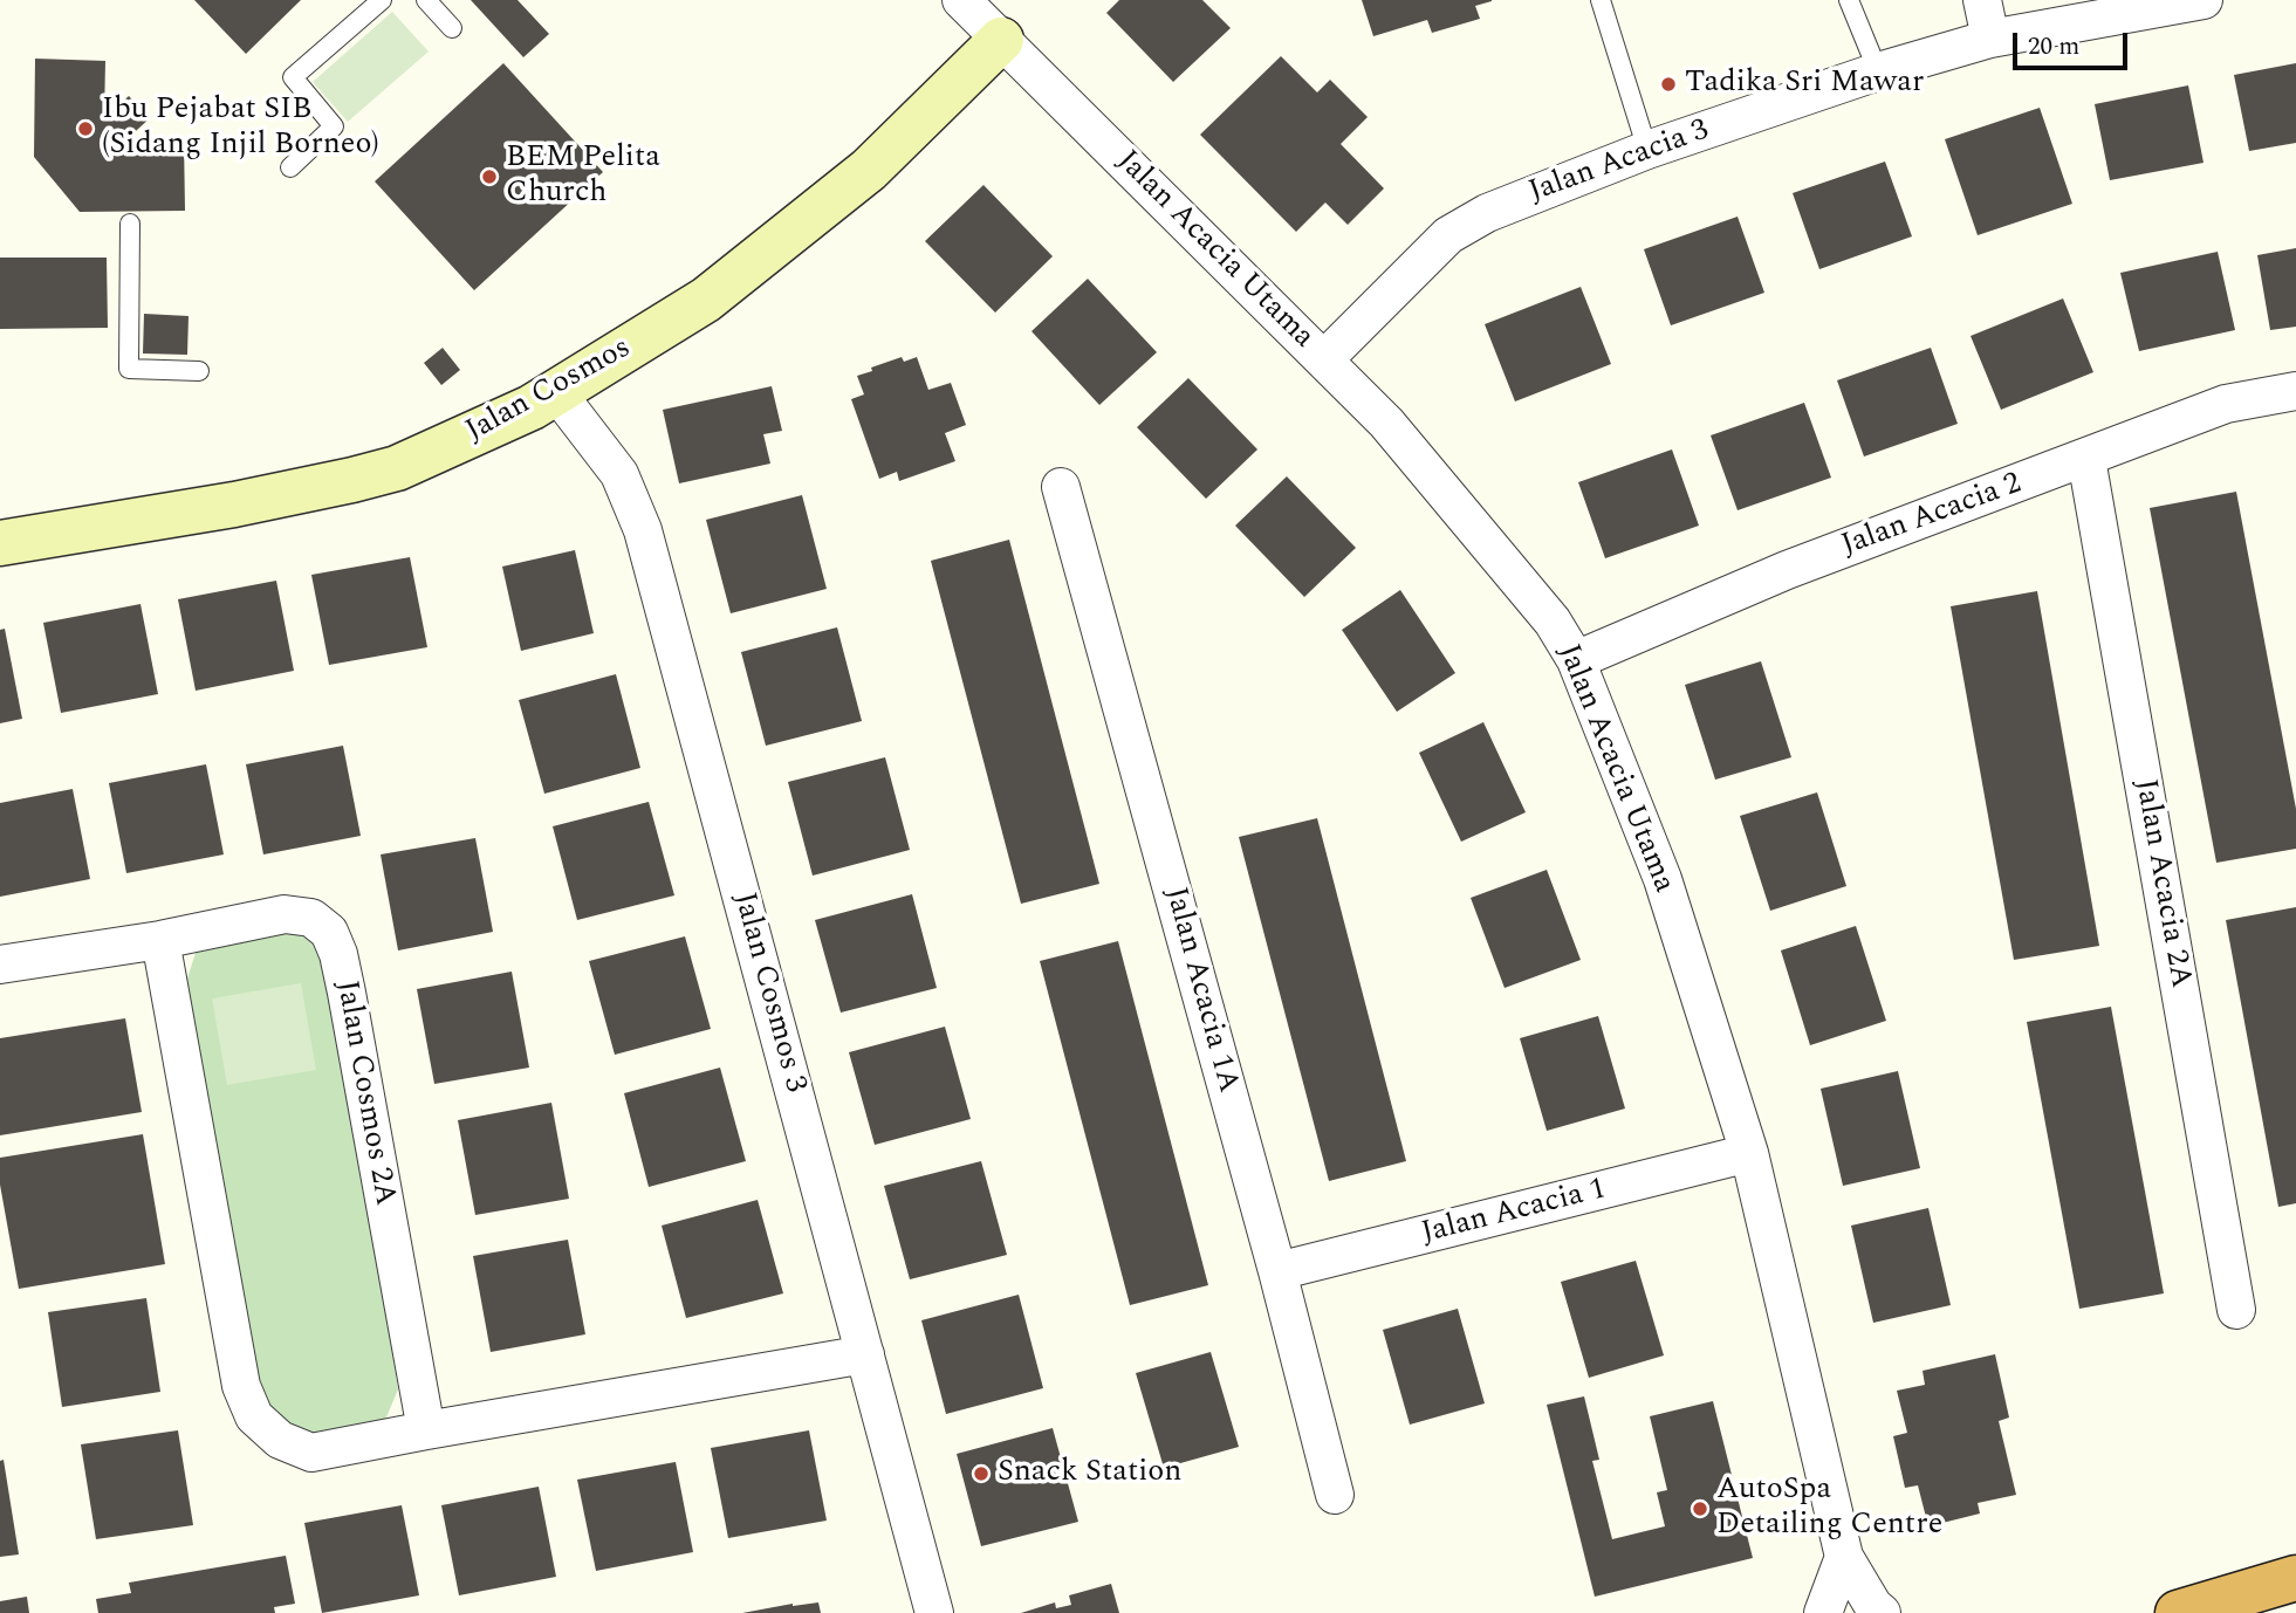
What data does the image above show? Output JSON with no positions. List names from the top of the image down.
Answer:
{
  "streets": {
    "street": [
      "Jalan Acacia 3",
      "Jalan Acacia Utama",
      "Jalan Cosmos",
      "Jalan Acacia 2",
      "Jalan Acacia 2A",
      "Jalan Acacia 1A",
      "Jalan Cosmos 3",
      "Jalan Cosmos 2A",
      "Jalan Acacia 1"
    ]
  },
  "crossings": [
    ["Jalan Acacia 3", "Jalan Acacia Utama"],
    ["Jalan Acacia Utama", "Jalan Cosmos"],
    ["Jalan Acacia Utama", "Jalan Acacia 2"],
    ["Jalan Acacia Utama", "Jalan Acacia 1"],
    ["Jalan Cosmos", "Jalan Cosmos 3"],
    ["Jalan Acacia 2", "Jalan Acacia 2A"],
    ["Jalan Acacia 1A", "Jalan Acacia 1"]
  ],
  "places": [
    "Tadika Sri Mawar",
    "Ibu Pejabat SIB (Sidang Injil Borneo)",
    "BEM Pelita Church",
    "Snack Station",
    "AutoSpa Detailing Centre"
  ],
  "scale_bar": "20 m"
}
